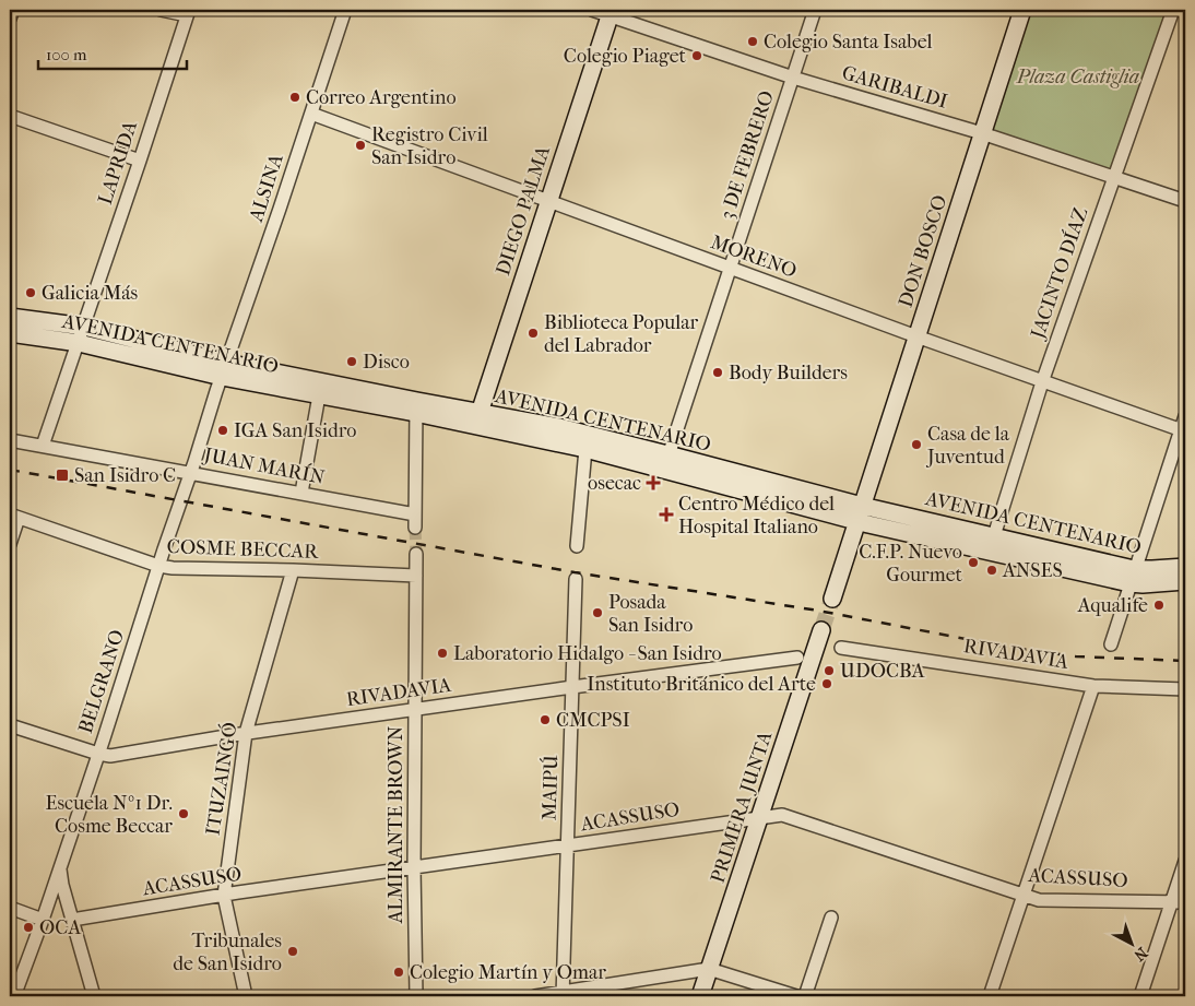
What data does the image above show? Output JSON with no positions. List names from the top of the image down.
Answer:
{
  "streets": {
    "main road": [
      "DIEGO PALMA",
      "DON BOSCO",
      "AVENIDA CENTENARIO",
      "PRIMERA JUNTA"
    ],
    "street": [
      "GARIBALDI",
      "3 DE FEBRERO",
      "LAPRIDA",
      "ALSINA",
      "MORENO",
      "JACINTO DÍAZ",
      "JUAN MARÍN",
      "COSME BECCAR",
      "RIVADAVIA",
      "BELGRANO",
      "ITUZAINGÓ",
      "MAIPÚ",
      "ACASSUSO",
      "ALMIRANTE BROWN"
    ]
  },
  "crossings": [
    ["GARIBALDI", "3 DE FEBRERO"],
    ["GARIBALDI", "DIEGO PALMA"],
    ["GARIBALDI", "DON BOSCO"],
    ["GARIBALDI", "JACINTO DÍAZ"],
    ["3 DE FEBRERO", "MORENO"],
    ["3 DE FEBRERO", "AVENIDA CENTENARIO"],
    ["LAPRIDA", "AVENIDA CENTENARIO"],
    ["LAPRIDA", "JUAN MARÍN"],
    ["ALSINA", "MORENO"],
    ["ALSINA", "AVENIDA CENTENARIO"],
    ["ALSINA", "BELGRANO"],
    ["DIEGO PALMA", "MORENO"],
    ["DIEGO PALMA", "AVENIDA CENTENARIO"],
    ["DON BOSCO", "MORENO"],
    ["DON BOSCO", "AVENIDA CENTENARIO"],
    ["MORENO", "JACINTO DÍAZ"],
    ["JACINTO DÍAZ", "AVENIDA CENTENARIO"],
    ["AVENIDA CENTENARIO", "BELGRANO"],
    ["JUAN MARÍN", "BELGRANO"],
    ["COSME BECCAR", "BELGRANO"],
    ["COSME BECCAR", "ITUZAINGÓ"],
    ["COSME BECCAR", "ALMIRANTE BROWN"],
    ["RIVADAVIA", "BELGRANO"],
    ["RIVADAVIA", "ITUZAINGÓ"],
    ["RIVADAVIA", "MAIPÚ"],
    ["RIVADAVIA", "ALMIRANTE BROWN"],
    ["ITUZAINGÓ", "ACASSUSO"],
    ["MAIPÚ", "ACASSUSO"],
    ["PRIMERA JUNTA", "ACASSUSO"],
    ["ACASSUSO", "ALMIRANTE BROWN"]
  ],
  "parks": ["Plaza Castiglia"],
  "places": {
    "other": [
      "Colegio Santa Isabel",
      "Colegio Piaget",
      "Correo Argentino",
      "Registro Civil San Isidro",
      "Galicia Más",
      "Biblioteca Popular del Labrador",
      "Disco",
      "Body Builders",
      "IGA San Isidro",
      "Casa de la Juventud",
      "C.F.P. Nuevo Gourmet",
      "ANSES",
      "Aqualife",
      "Posada San Isidro",
      "Laboratorio Hidalgo - San Isidro",
      "UDOCBA",
      "Instituto Británico del Arte",
      "CMCPSI",
      "Escuela Nº1 Dr. Cosme Beccar",
      "OCA",
      "Tribunales de San Isidro",
      "Colegio Martín y Omar"
    ],
    "transit": ["San Isidro C"],
    "health": ["osecac", "Centro Médico del Hospital Italiano"]
  },
  "scale_bar": "100 m",
  "north": "bottom right"
}
